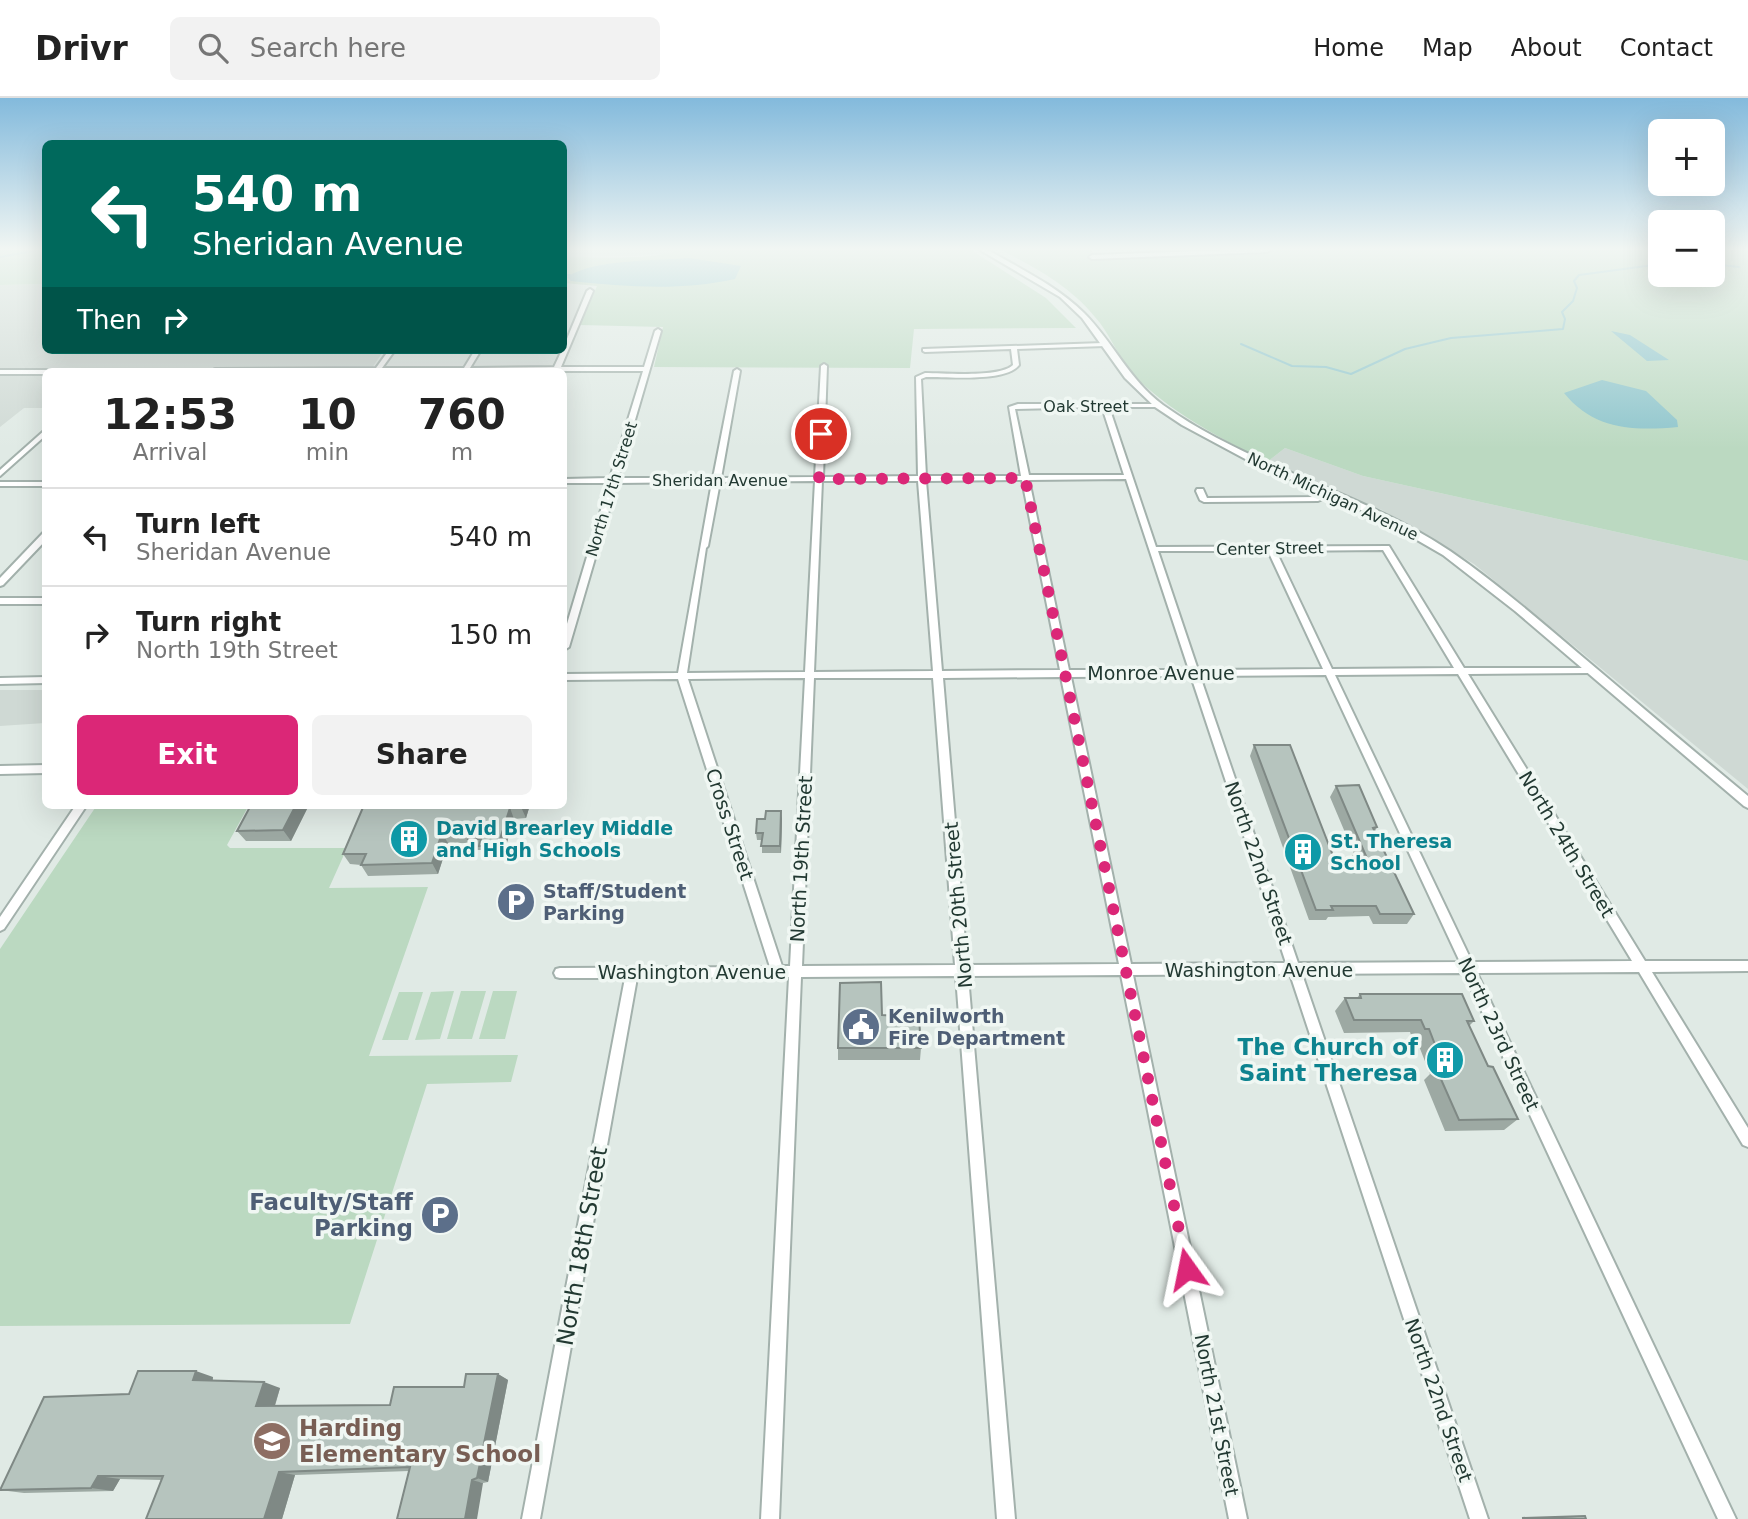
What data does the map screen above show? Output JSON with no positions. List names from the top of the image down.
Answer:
{
  "streets": {
    "street": [
      "Oak Street",
      "Sheridan Avenue",
      "North 17th Street",
      "North Michigan Avenue",
      "Center Street",
      "Monroe Avenue",
      "Cross Street",
      "North 24th Street",
      "North 19th Street",
      "North 22nd Street",
      "North 20th Street",
      "Washington Avenue",
      "North 23rd Street",
      "North 18th Street",
      "North 21st Street"
    ]
  },
  "crossings": [
    ["Oak Street", "North Michigan Avenue"],
    ["Oak Street", "North 22nd Street"],
    ["Oak Street", "North 21st Street"],
    ["Sheridan Avenue", "North 17th Street"],
    ["Sheridan Avenue", "North 19th Street"],
    ["Sheridan Avenue", "North 22nd Street"],
    ["Sheridan Avenue", "North 20th Street"],
    ["Sheridan Avenue", "North 21st Street"],
    ["North Michigan Avenue", "Monroe Avenue"],
    ["Center Street", "North 24th Street"],
    ["Center Street", "North 22nd Street"],
    ["Center Street", "North 23rd Street"],
    ["Monroe Avenue", "Cross Street"],
    ["Monroe Avenue", "North 24th Street"],
    ["Monroe Avenue", "North 19th Street"],
    ["Monroe Avenue", "North 22nd Street"],
    ["Monroe Avenue", "North 20th Street"],
    ["Monroe Avenue", "North 23rd Street"],
    ["Monroe Avenue", "North 21st Street"],
    ["Cross Street", "Washington Avenue"],
    ["North 24th Street", "Washington Avenue"],
    ["North 19th Street", "Washington Avenue"],
    ["North 22nd Street", "Washington Avenue"],
    ["North 20th Street", "Washington Avenue"],
    ["Washington Avenue", "North 23rd Street"],
    ["Washington Avenue", "North 18th Street"],
    ["Washington Avenue", "North 21st Street"]
  ],
  "places": {
    "building": ["David Brearley Middle and High Schools", "St. Theresa School", "The Church of Saint Theresa"],
    "parking": ["Staff/Student Parking", "Faculty/Staff Parking"],
    "public building": ["Kenilworth Fire Department"],
    "school or university": ["Harding Elementary School"]
  },
  "page": {
    "header": "Drivr",
    "search": "Search here",
    "nav": [
      "Home",
      "Map",
      "About",
      "Contact"
    ],
    "map_buttons": ["+", "−"],
    "turn": ["540 m", "Sheridan Avenue"],
    "then": "Then",
    "eta": [
      "12:53",
      "Arrival",
      "10",
      "min",
      "760",
      "m"
    ],
    "list": [
      {
        "name": "Turn left",
        "note": "Sheridan Avenue",
        "value": "540 m"
      },
      {
        "name": "Turn right",
        "note": "North 19th Street",
        "value": "150 m"
      }
    ],
    "buttons": ["Exit", "Share"]
  }
}
